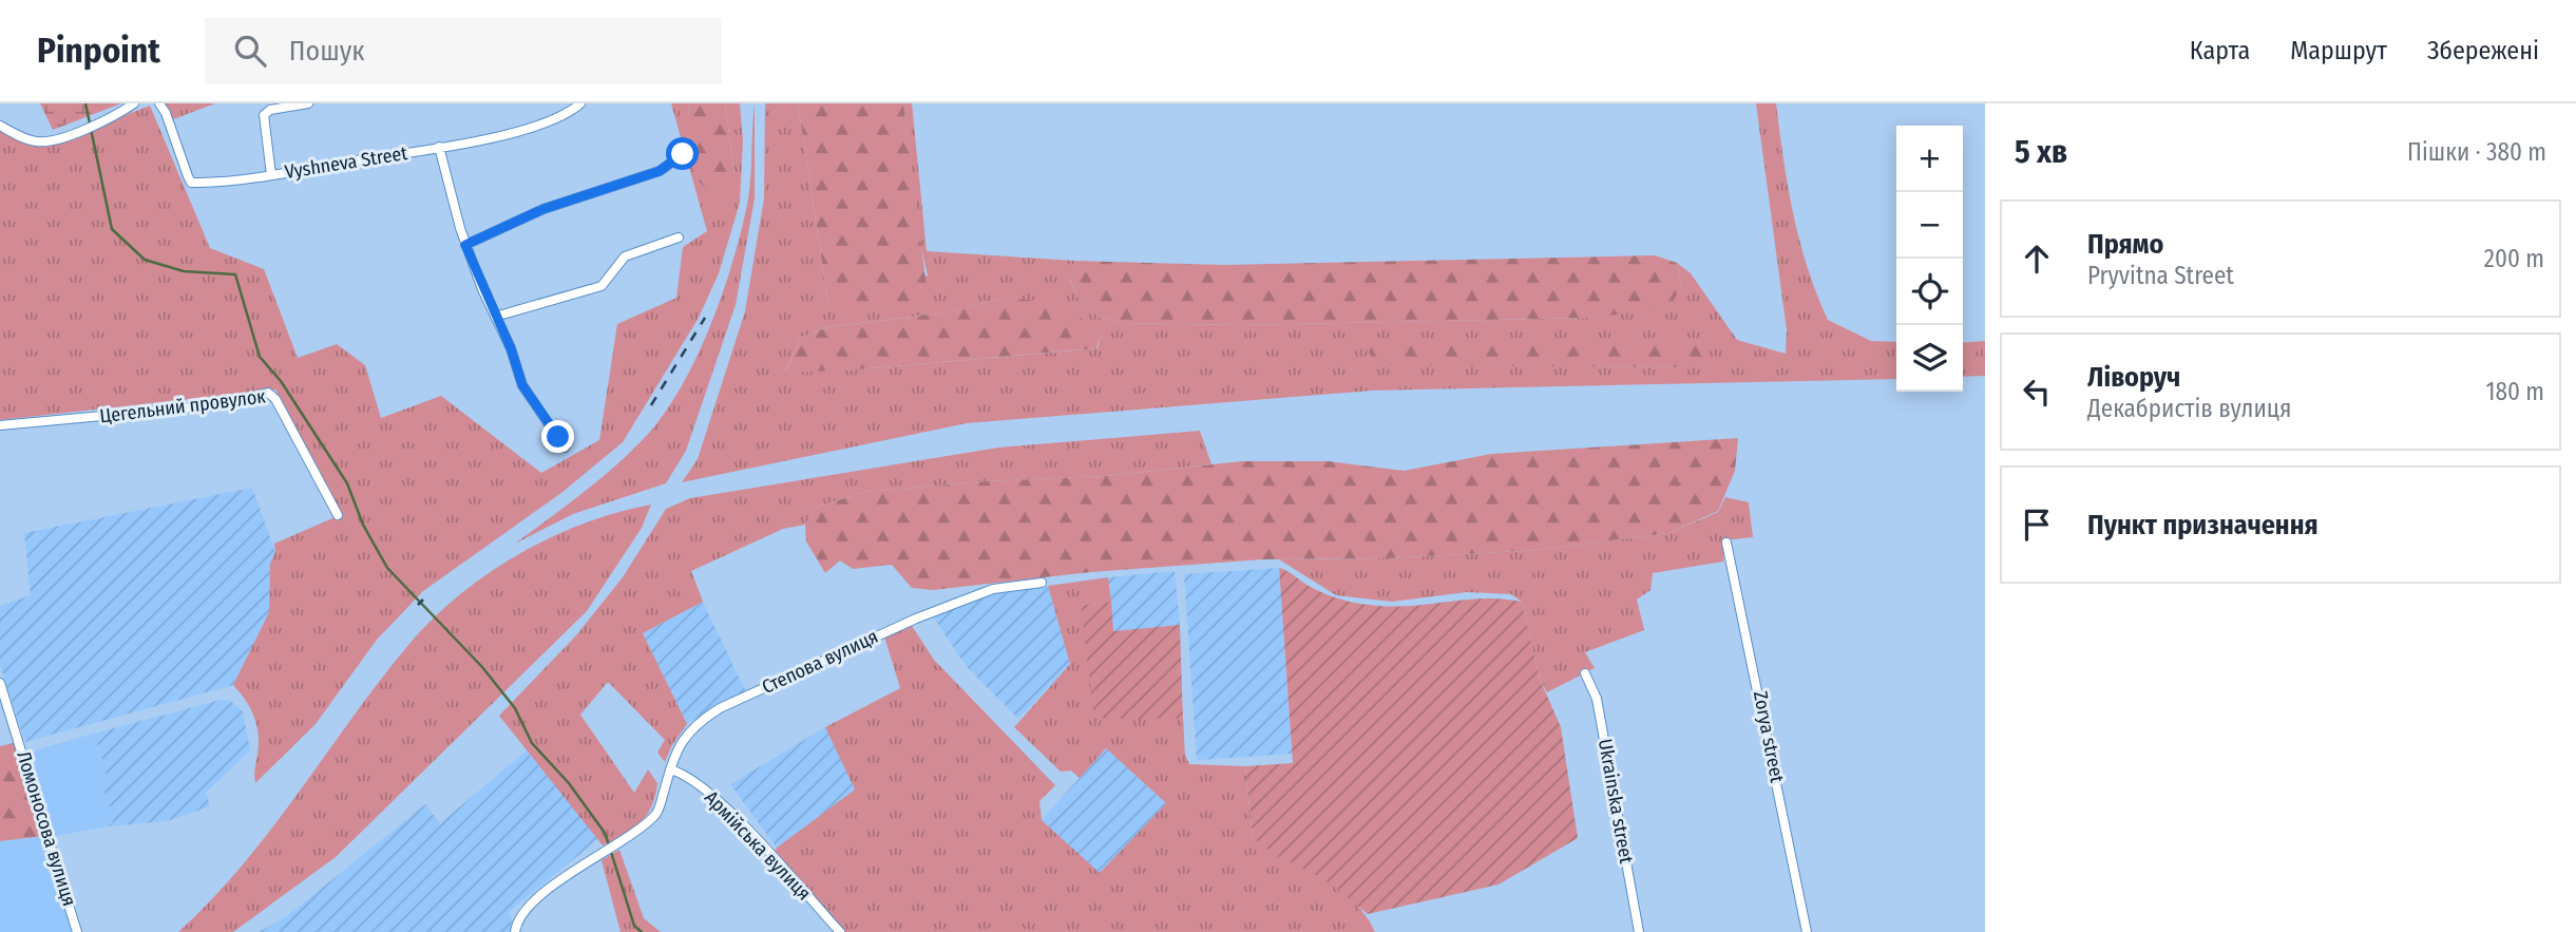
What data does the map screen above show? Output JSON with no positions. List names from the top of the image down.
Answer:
{
  "streets": {
    "street": [
      "Vyshneva Street",
      "Цегельний провулок",
      "Степова вулиця",
      "Zorya street",
      "Ukrainska street",
      "Ломоносова вулиця",
      "Армійська вулиця"
    ]
  },
  "crossings": [
    ["Степова вулиця", "Армійська вулиця"]
  ],
  "page": {
    "header": "Pinpoint",
    "search": "Пошук",
    "nav": ["Карта", "Маршрут", "Збережені"],
    "heading": ["5 хв", "Пішки · 380 m"],
    "map_buttons": ["+", "−"],
    "list": [
      ["Прямо", "Pryvitna Street", "200 m"],
      ["Ліворуч", "Декабристів вулиця", "180 m"],
      "Пункт призначення"
    ]
  }
}
